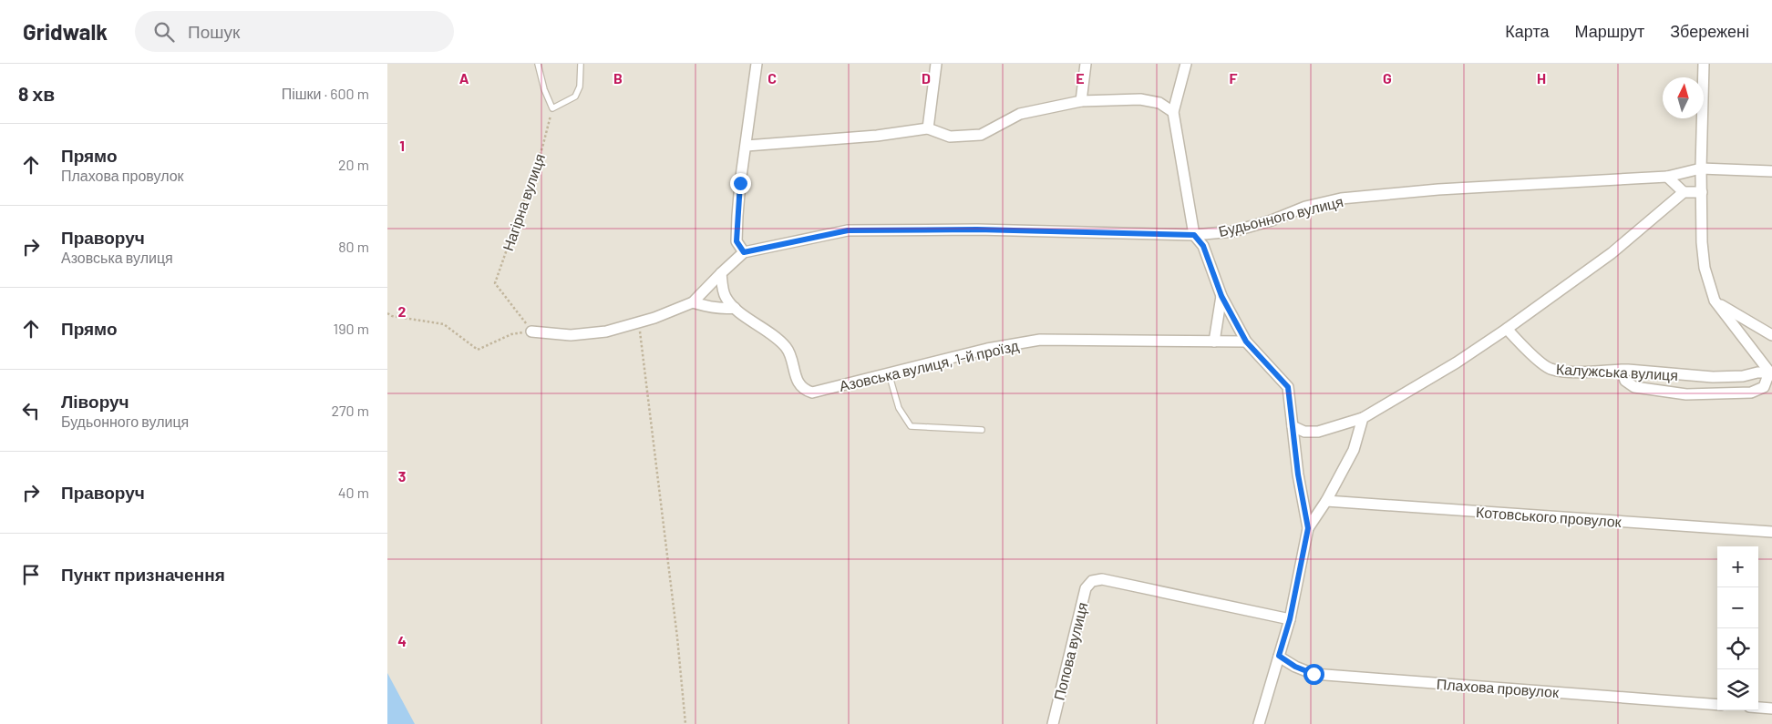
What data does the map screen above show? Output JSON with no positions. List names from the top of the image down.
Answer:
{
  "streets": {
    "street": [
      "Будьонного вулиця",
      "Азовська вулиця, 1-й проїзд",
      "Калужська вулиця",
      "Котовського провулок",
      "Попова вулиця",
      "Плахова провулок"
    ],
    "path": ["Нагірна вулиця"]
  },
  "north": "top",
  "page": {
    "header": "Gridwalk",
    "search": "Пошук",
    "nav": ["Карта", "Маршрут", "Збережені"],
    "heading": ["8 хв", "Пішки · 600 m"],
    "list": [
      ["Прямо", "Плахова провулок", "20 m"],
      ["Праворуч", "Азовська вулиця", "80 m"],
      ["Прямо", "190 m"],
      ["Ліворуч", "Будьонного вулиця", "270 m"],
      ["Праворуч", "40 m"],
      "Пункт призначення"
    ],
    "map_buttons": ["+", "−"]
  },
  "grid": {
    "columns": [
      "A",
      "B",
      "C",
      "D",
      "E",
      "F",
      "G",
      "H"
    ],
    "rows": [
      "1",
      "2",
      "3",
      "4"
    ]
  }
}
